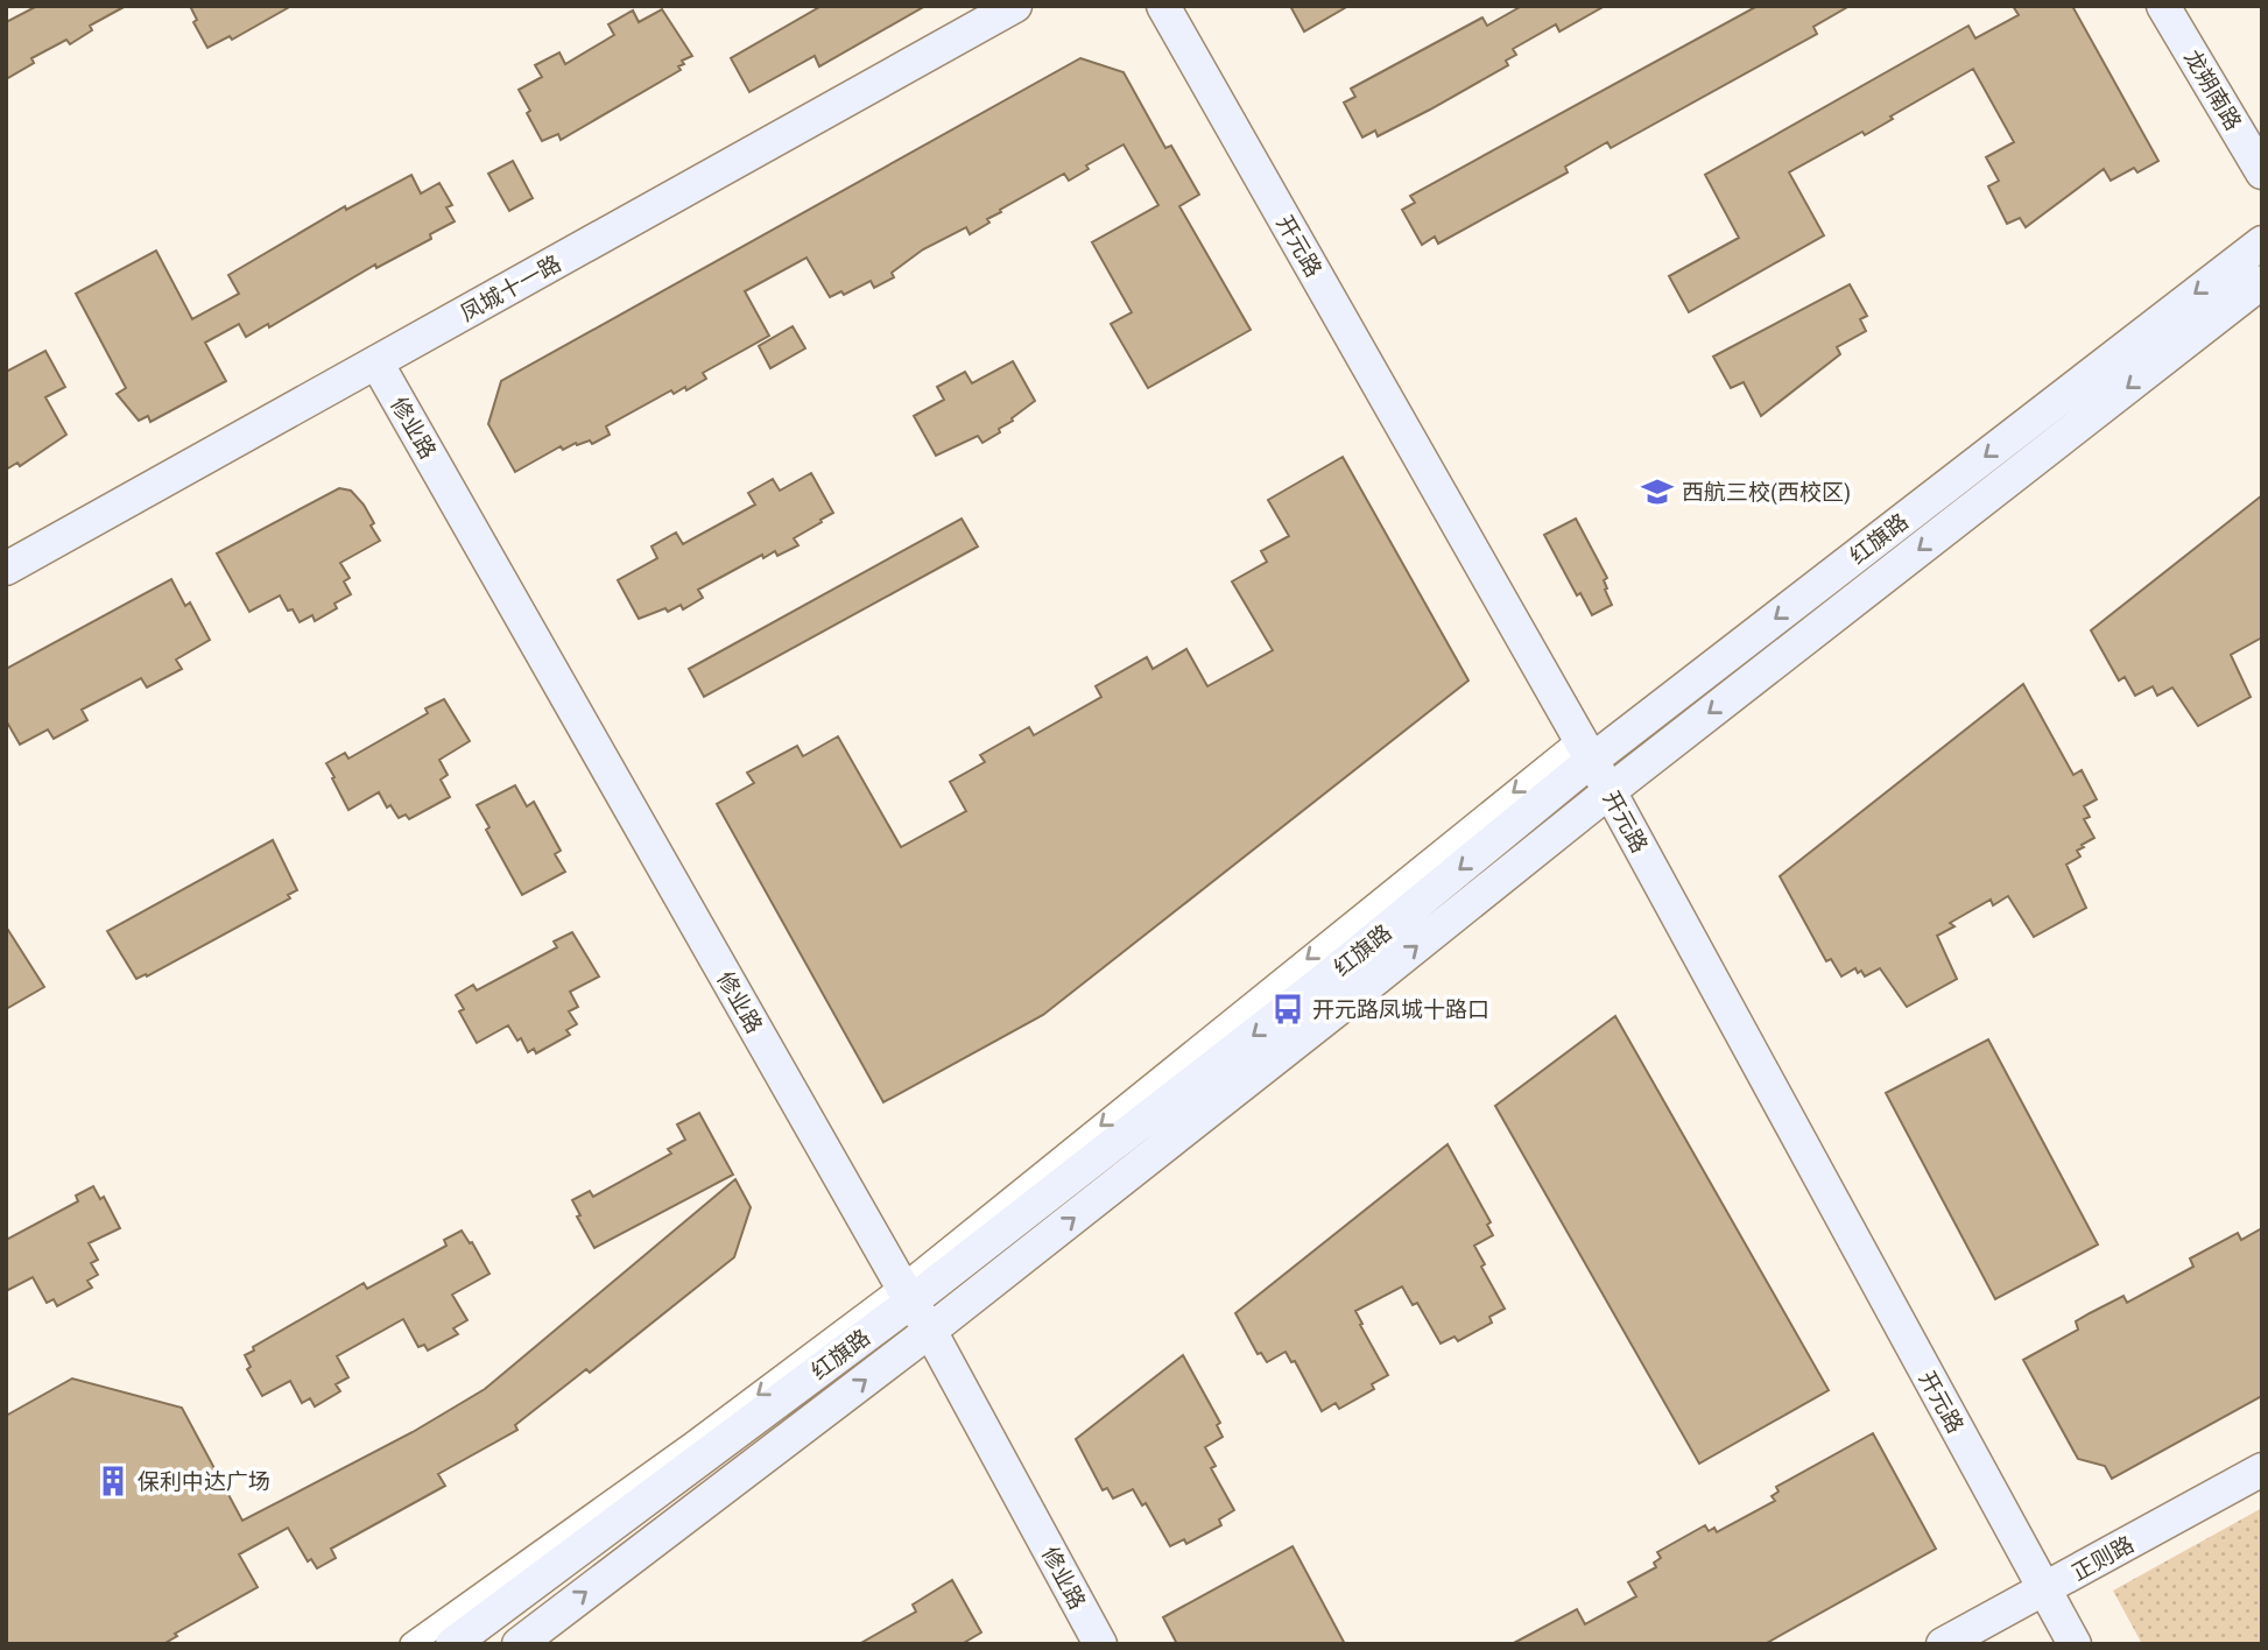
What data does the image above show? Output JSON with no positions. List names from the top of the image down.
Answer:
{
  "streets": {
    "street": [
      "龙朔南路",
      "开元路",
      "凤城十一路",
      "修业路",
      "红旗路",
      "正则路"
    ]
  },
  "crossings": [
    ["开元路", "红旗路"],
    ["开元路", "正则路"],
    ["凤城十一路", "修业路"],
    ["修业路", "红旗路"]
  ],
  "places": {
    "school or university": ["西航三校(西校区)"],
    "bus stop": ["开元路凤城十路口"],
    "building": ["保利中达广场"]
  }
}
